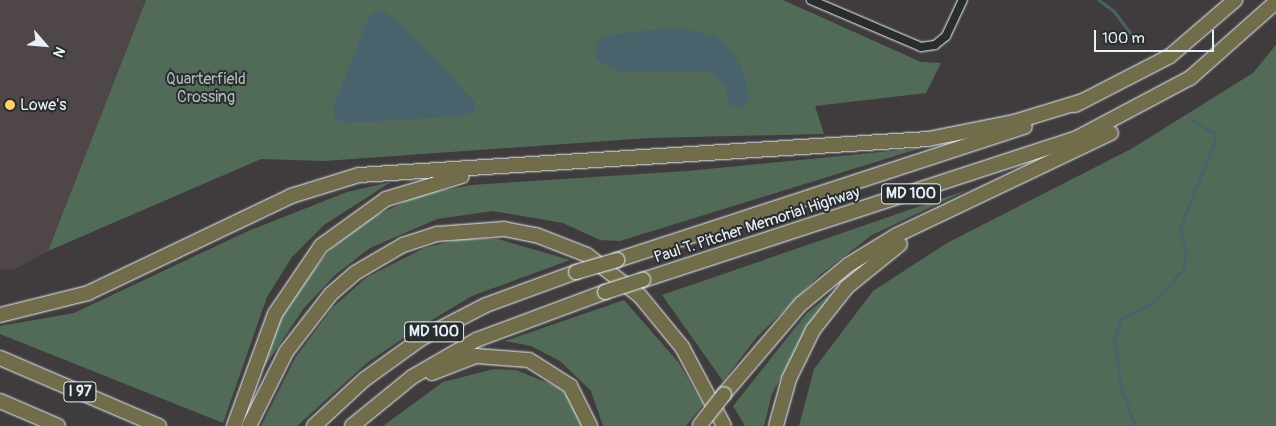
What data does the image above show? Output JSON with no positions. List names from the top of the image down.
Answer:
{
  "streets": {
    "highway": ["MD 100", "Paul T. Pitcher Memorial Highway", "I 97"]
  },
  "parks": ["Quarterfield Crossing"],
  "places": ["Lowe's"],
  "scale_bar": "100 m",
  "north": "bottom right"
}
